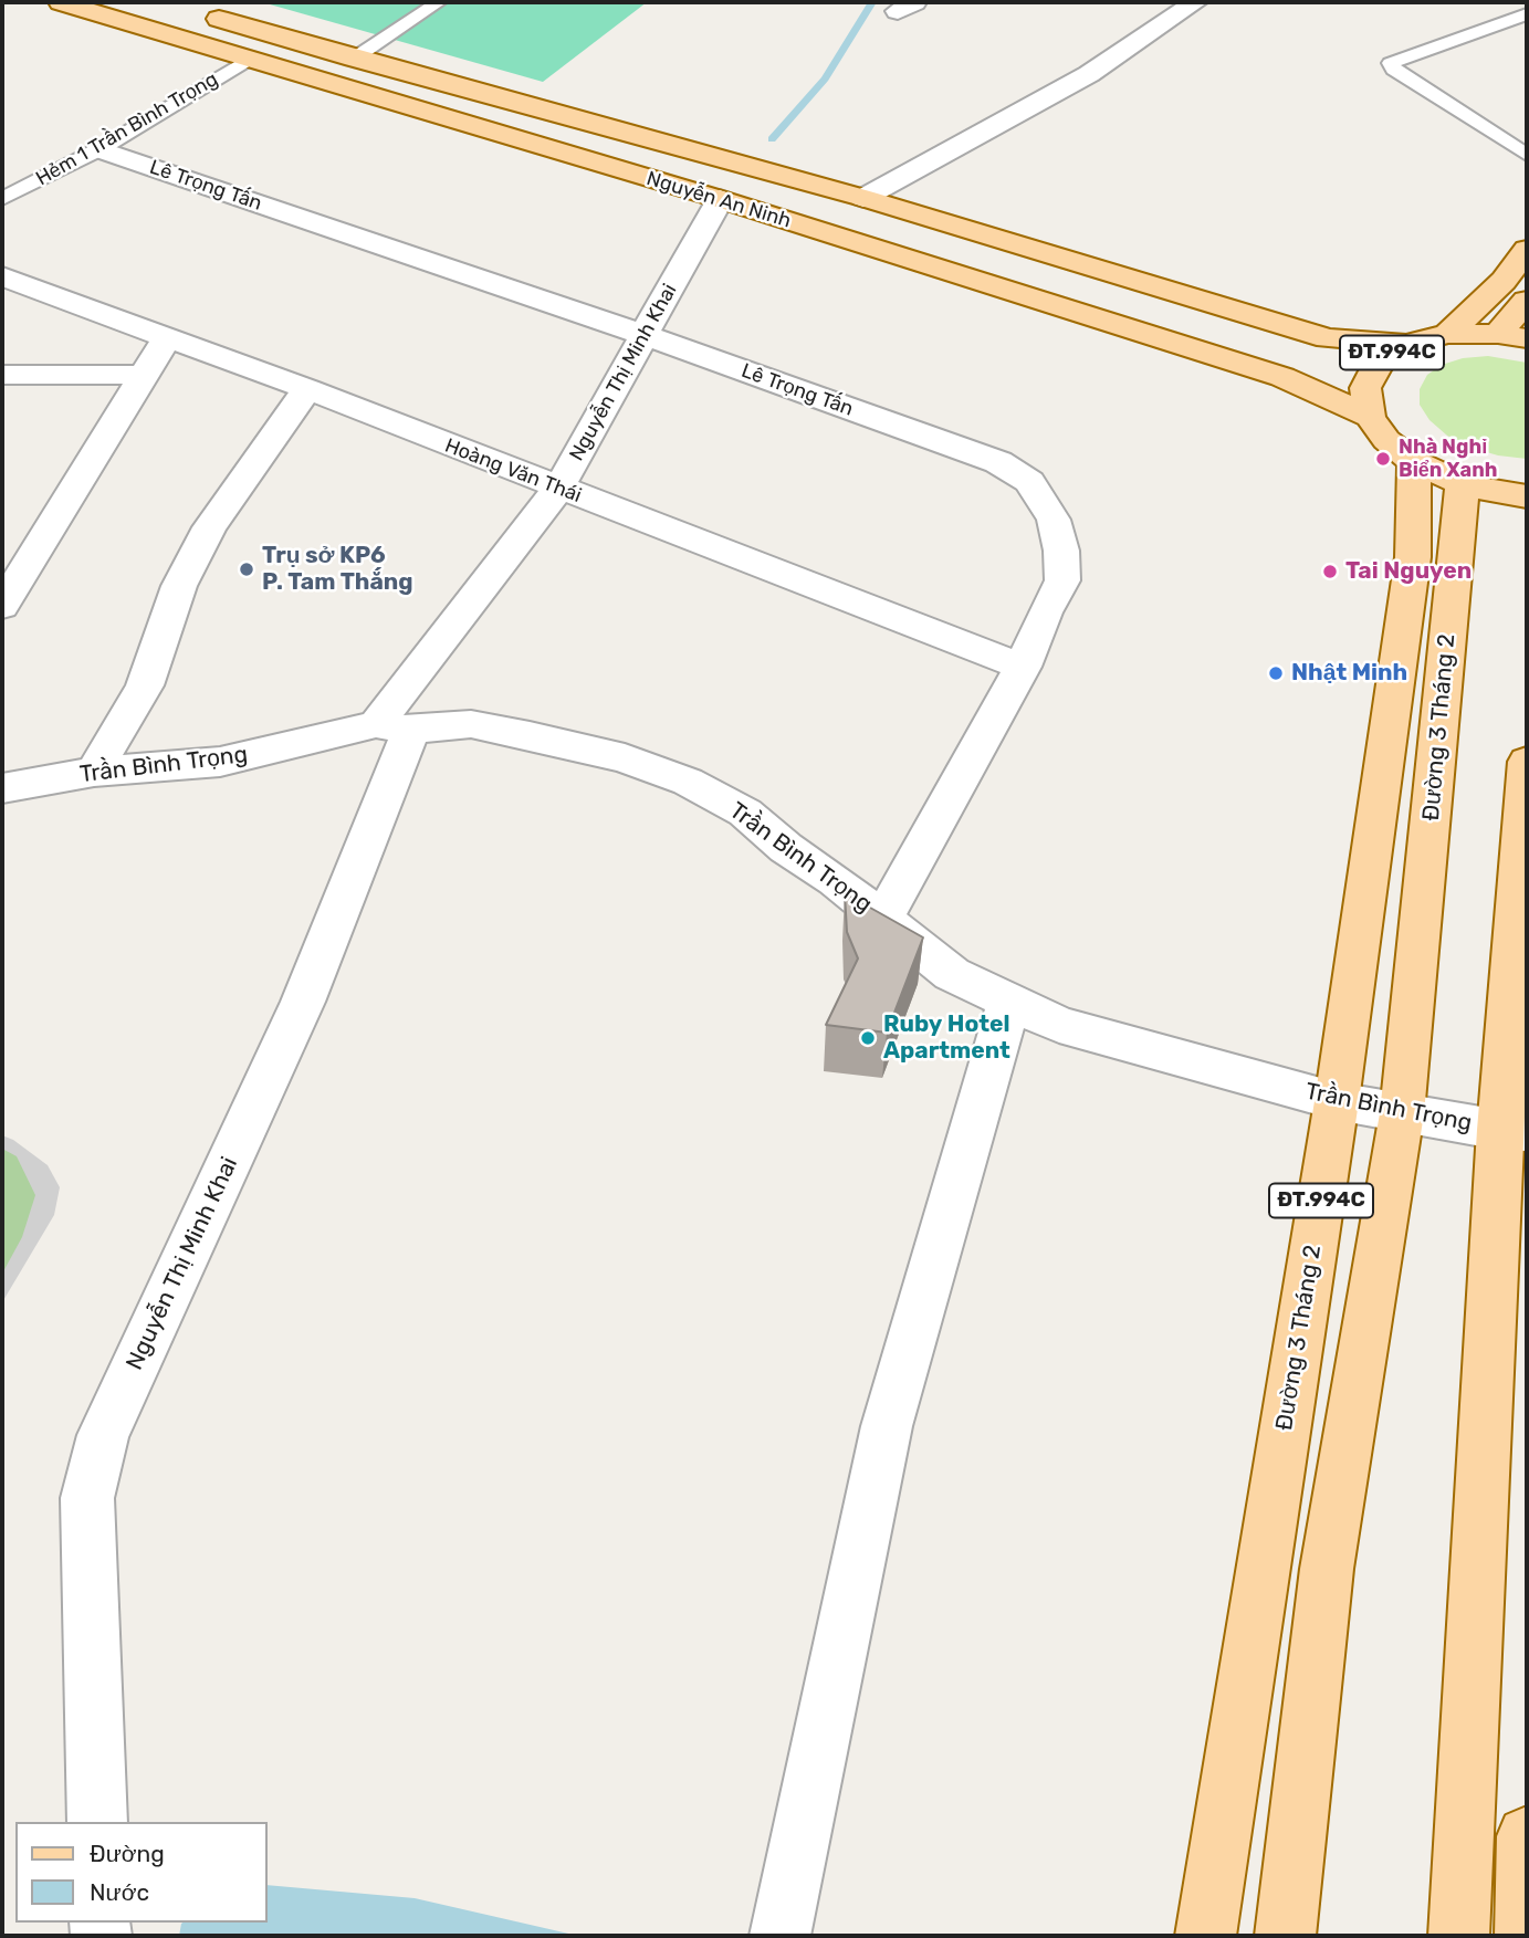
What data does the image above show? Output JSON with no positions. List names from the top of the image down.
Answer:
{
  "streets": {
    "main road": ["Nguyễn An Ninh", "ĐT.994C", "Đường 3 Tháng 2"],
    "street": [
      "Lê Trọng Tấn",
      "Nguyễn Thị Minh Khai",
      "Hoàng Văn Thái",
      "Trần Bình Trọng"
    ],
    "lane": ["Hẻm 1 Trần Bình Trọng"]
  },
  "crossings": [
    ["Hẻm 1 Trần Bình Trọng", "Lê Trọng Tấn"],
    ["Hẻm 1 Trần Bình Trọng", "Nguyễn An Ninh"],
    ["Lê Trọng Tấn", "Nguyễn Thị Minh Khai"],
    ["Lê Trọng Tấn", "Hoàng Văn Thái"],
    ["Lê Trọng Tấn", "Trần Bình Trọng"],
    ["Nguyễn An Ninh", "ĐT.994C"],
    ["Nguyễn An Ninh", "Nguyễn Thị Minh Khai"],
    ["Nguyễn Thị Minh Khai", "Hoàng Văn Thái"],
    ["Nguyễn Thị Minh Khai", "Trần Bình Trọng"],
    ["Đường 3 Tháng 2", "Trần Bình Trọng"]
  ],
  "places": [
    "Nhà Nghỉ Biển Xanh",
    "Trụ sở KP6 P. Tam Thắng",
    "Tai Nguyen",
    "Nhật Minh",
    "Ruby Hotel Apartment"
  ],
  "legend": ["Đường", "Nước"]
}
